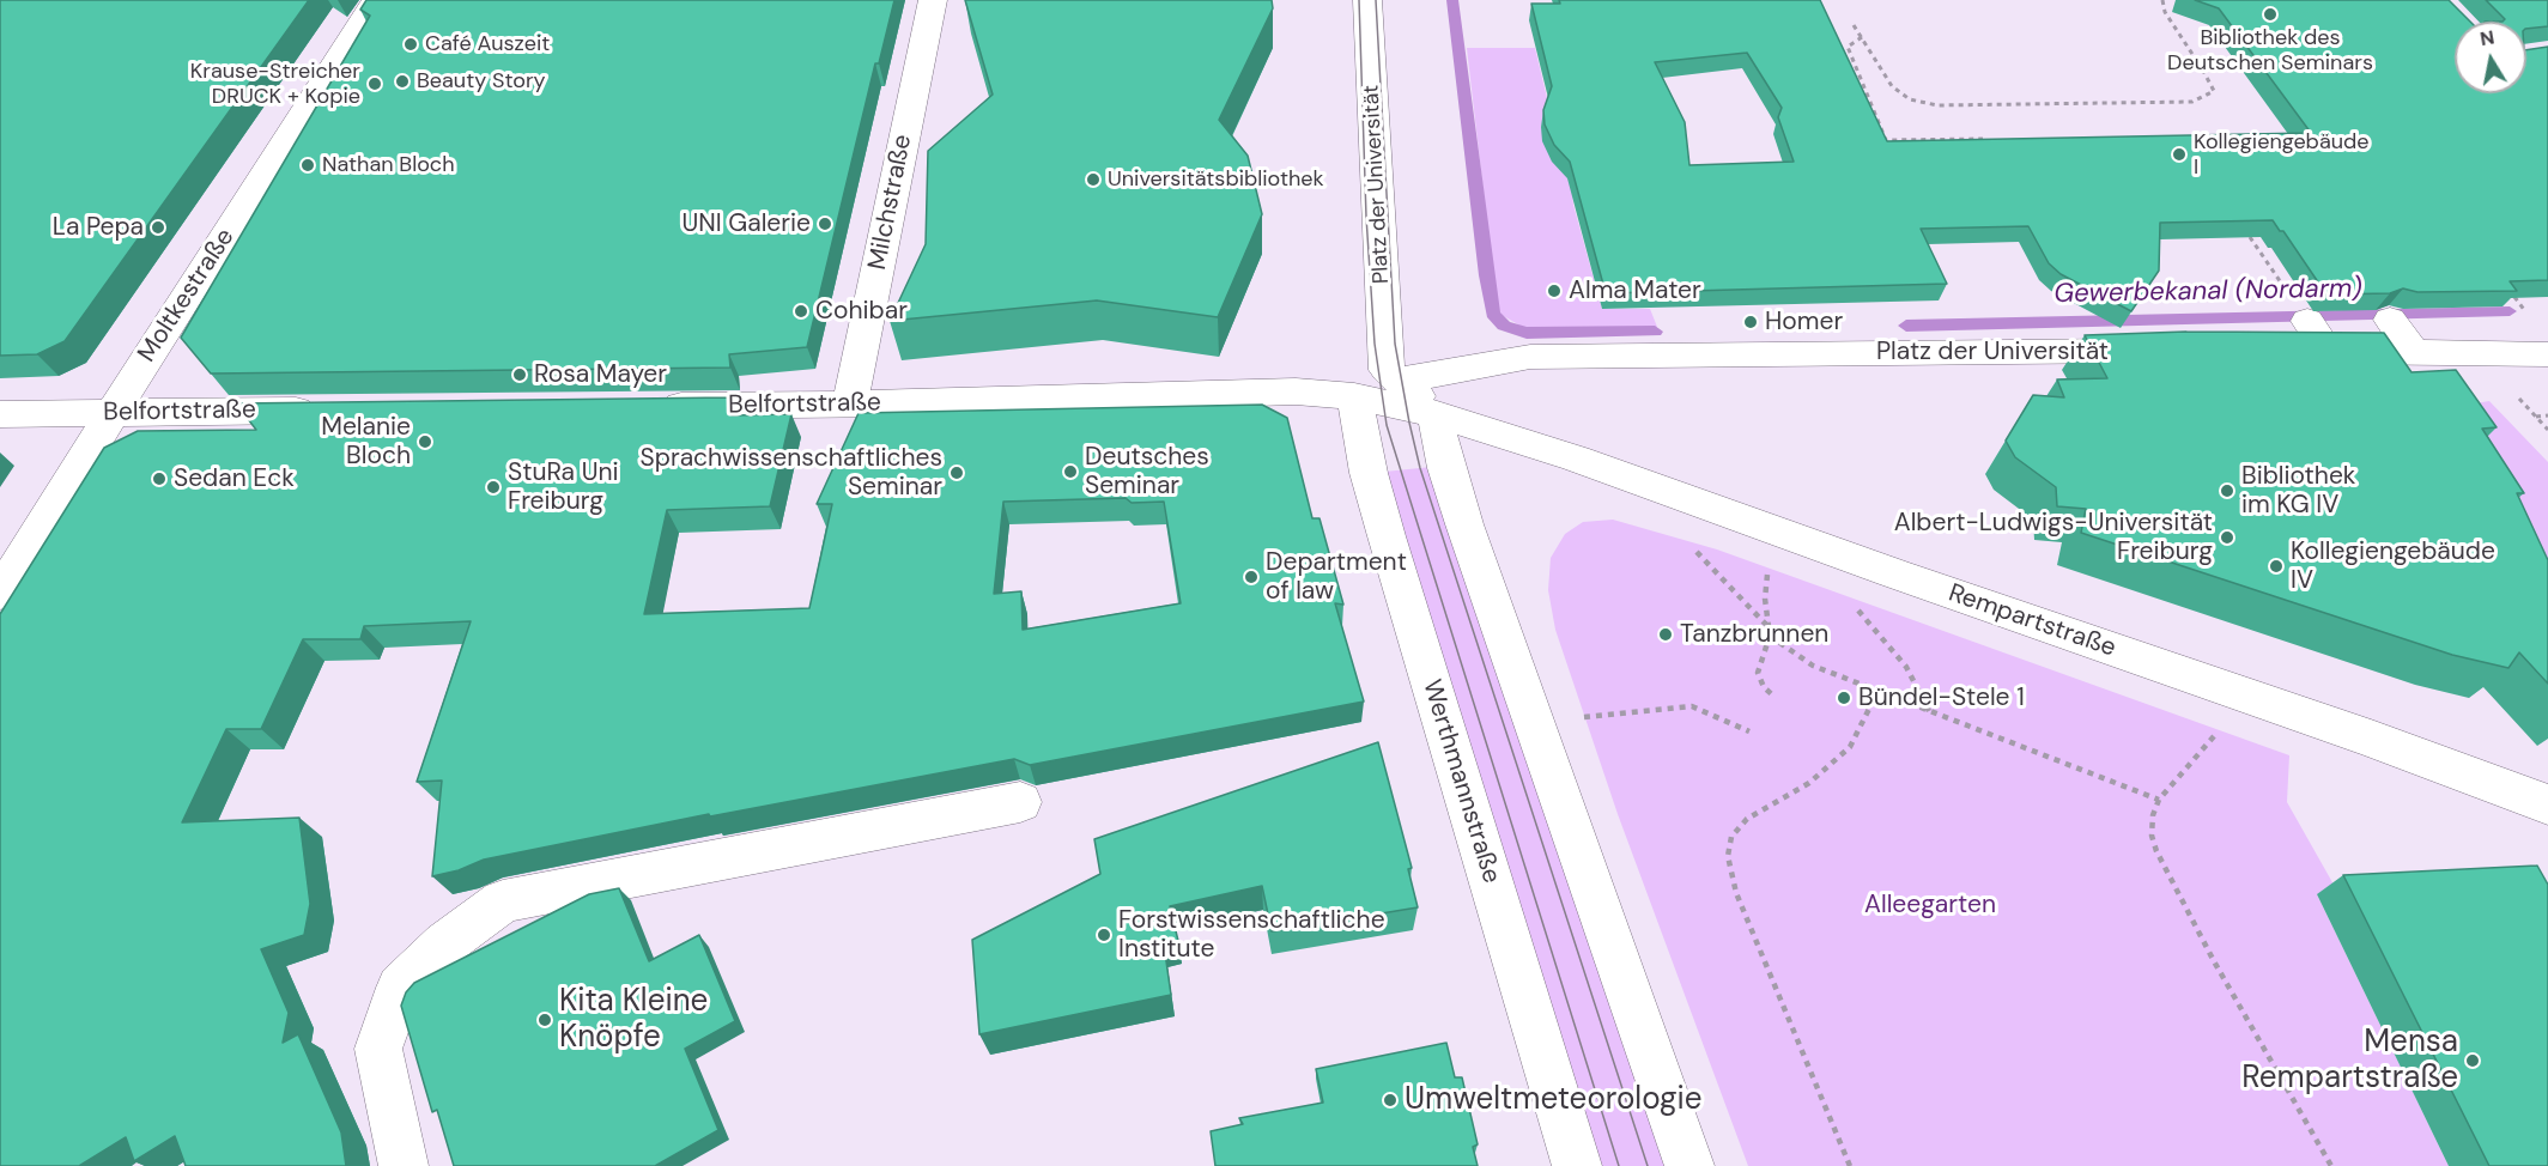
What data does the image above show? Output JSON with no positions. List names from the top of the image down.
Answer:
{
  "streets": {
    "street": [
      "Platz der Universität",
      "Milchstraße",
      "Moltkestraße",
      "Belfortstraße",
      "Rempartstraße",
      "Werthmannstraße"
    ]
  },
  "crossings": [
    ["Platz der Universität", "Belfortstraße"],
    ["Platz der Universität", "Werthmannstraße"],
    ["Milchstraße", "Belfortstraße"],
    ["Moltkestraße", "Belfortstraße"],
    ["Belfortstraße", "Rempartstraße"],
    ["Belfortstraße", "Werthmannstraße"]
  ],
  "water": ["Gewerbekanal (Nordarm)"],
  "parks": ["Alleegarten"],
  "places": [
    "Bibliothek des Deutschen Seminars",
    "Café Auszeit",
    "Beauty Story",
    "Krause-Streicher DRUCK + Kopie",
    "Kollegiengebäude I",
    "Nathan Bloch",
    "Universitätsbibliothek",
    "UNI Galerie",
    "La Pepa",
    "Alma Mater",
    "Cohibar",
    "Homer",
    "Rosa Mayer",
    "Melanie Bloch",
    "Deutsches Seminar",
    "Sprachwissenschaftliches Seminar",
    "Sedan Eck",
    "StuRa Uni Freiburg",
    "Bibliothek im KG IV",
    "Albert-Ludwigs-Universität Freiburg",
    "Kollegiengebäude IV",
    "Department of law",
    "Tanzbrunnen",
    "Bündel-Stele 1",
    "Forstwissenschaftliche Institute",
    "Kita Kleine Knöpfe",
    "Mensa Rempartstraße",
    "Umweltmeteorologie"
  ],
  "north": "top"
}
